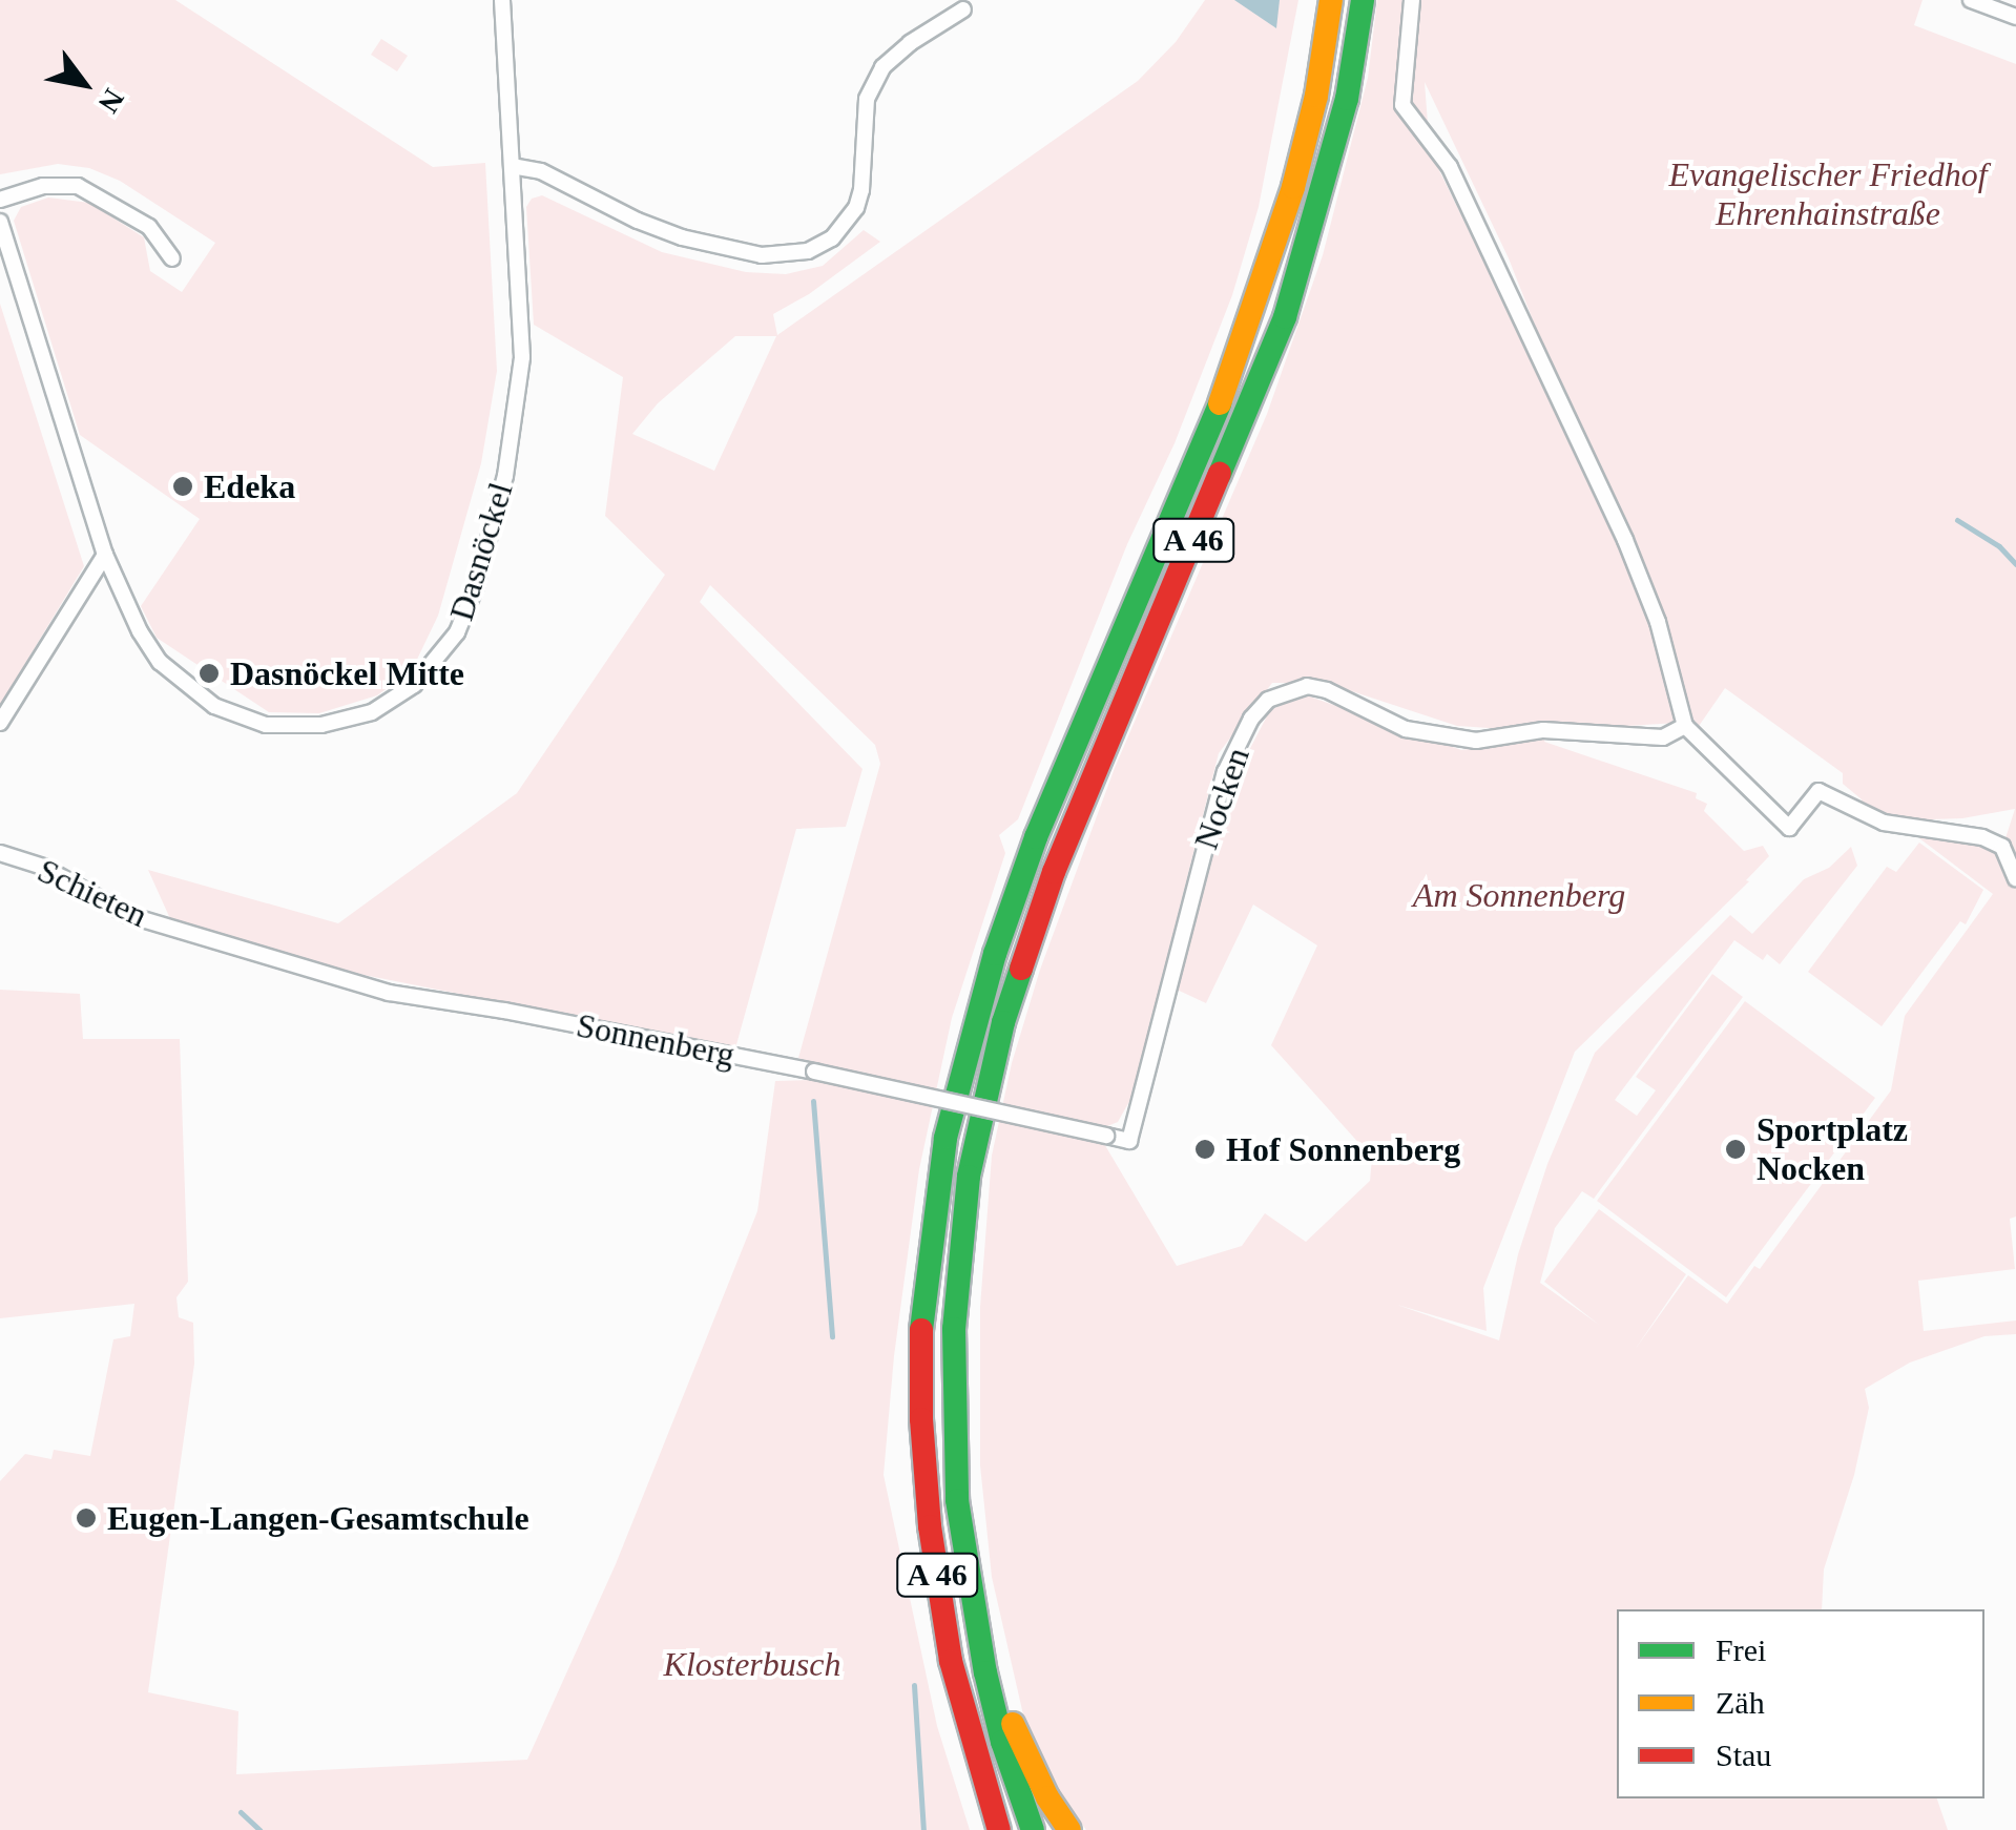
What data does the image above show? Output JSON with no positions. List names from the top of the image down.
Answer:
{
  "streets": {
    "highway": ["A 46"],
    "street": [
      "Dasnöckel",
      "Nocken",
      "Schieten",
      "Sonnenberg"
    ]
  },
  "crossings": [
    ["Nocken", "Sonnenberg"],
    ["Schieten", "Sonnenberg"]
  ],
  "parks": ["Evangelischer Friedhof Ehrenhainstraße", "Am Sonnenberg", "Klosterbusch"],
  "places": [
    "Edeka",
    "Dasnöckel Mitte",
    "Hof Sonnenberg",
    "Sportplatz Nocken",
    "Eugen-Langen-Gesamtschule"
  ],
  "legend": ["Frei", "Zäh", "Stau"],
  "north": "bottom right"
}
